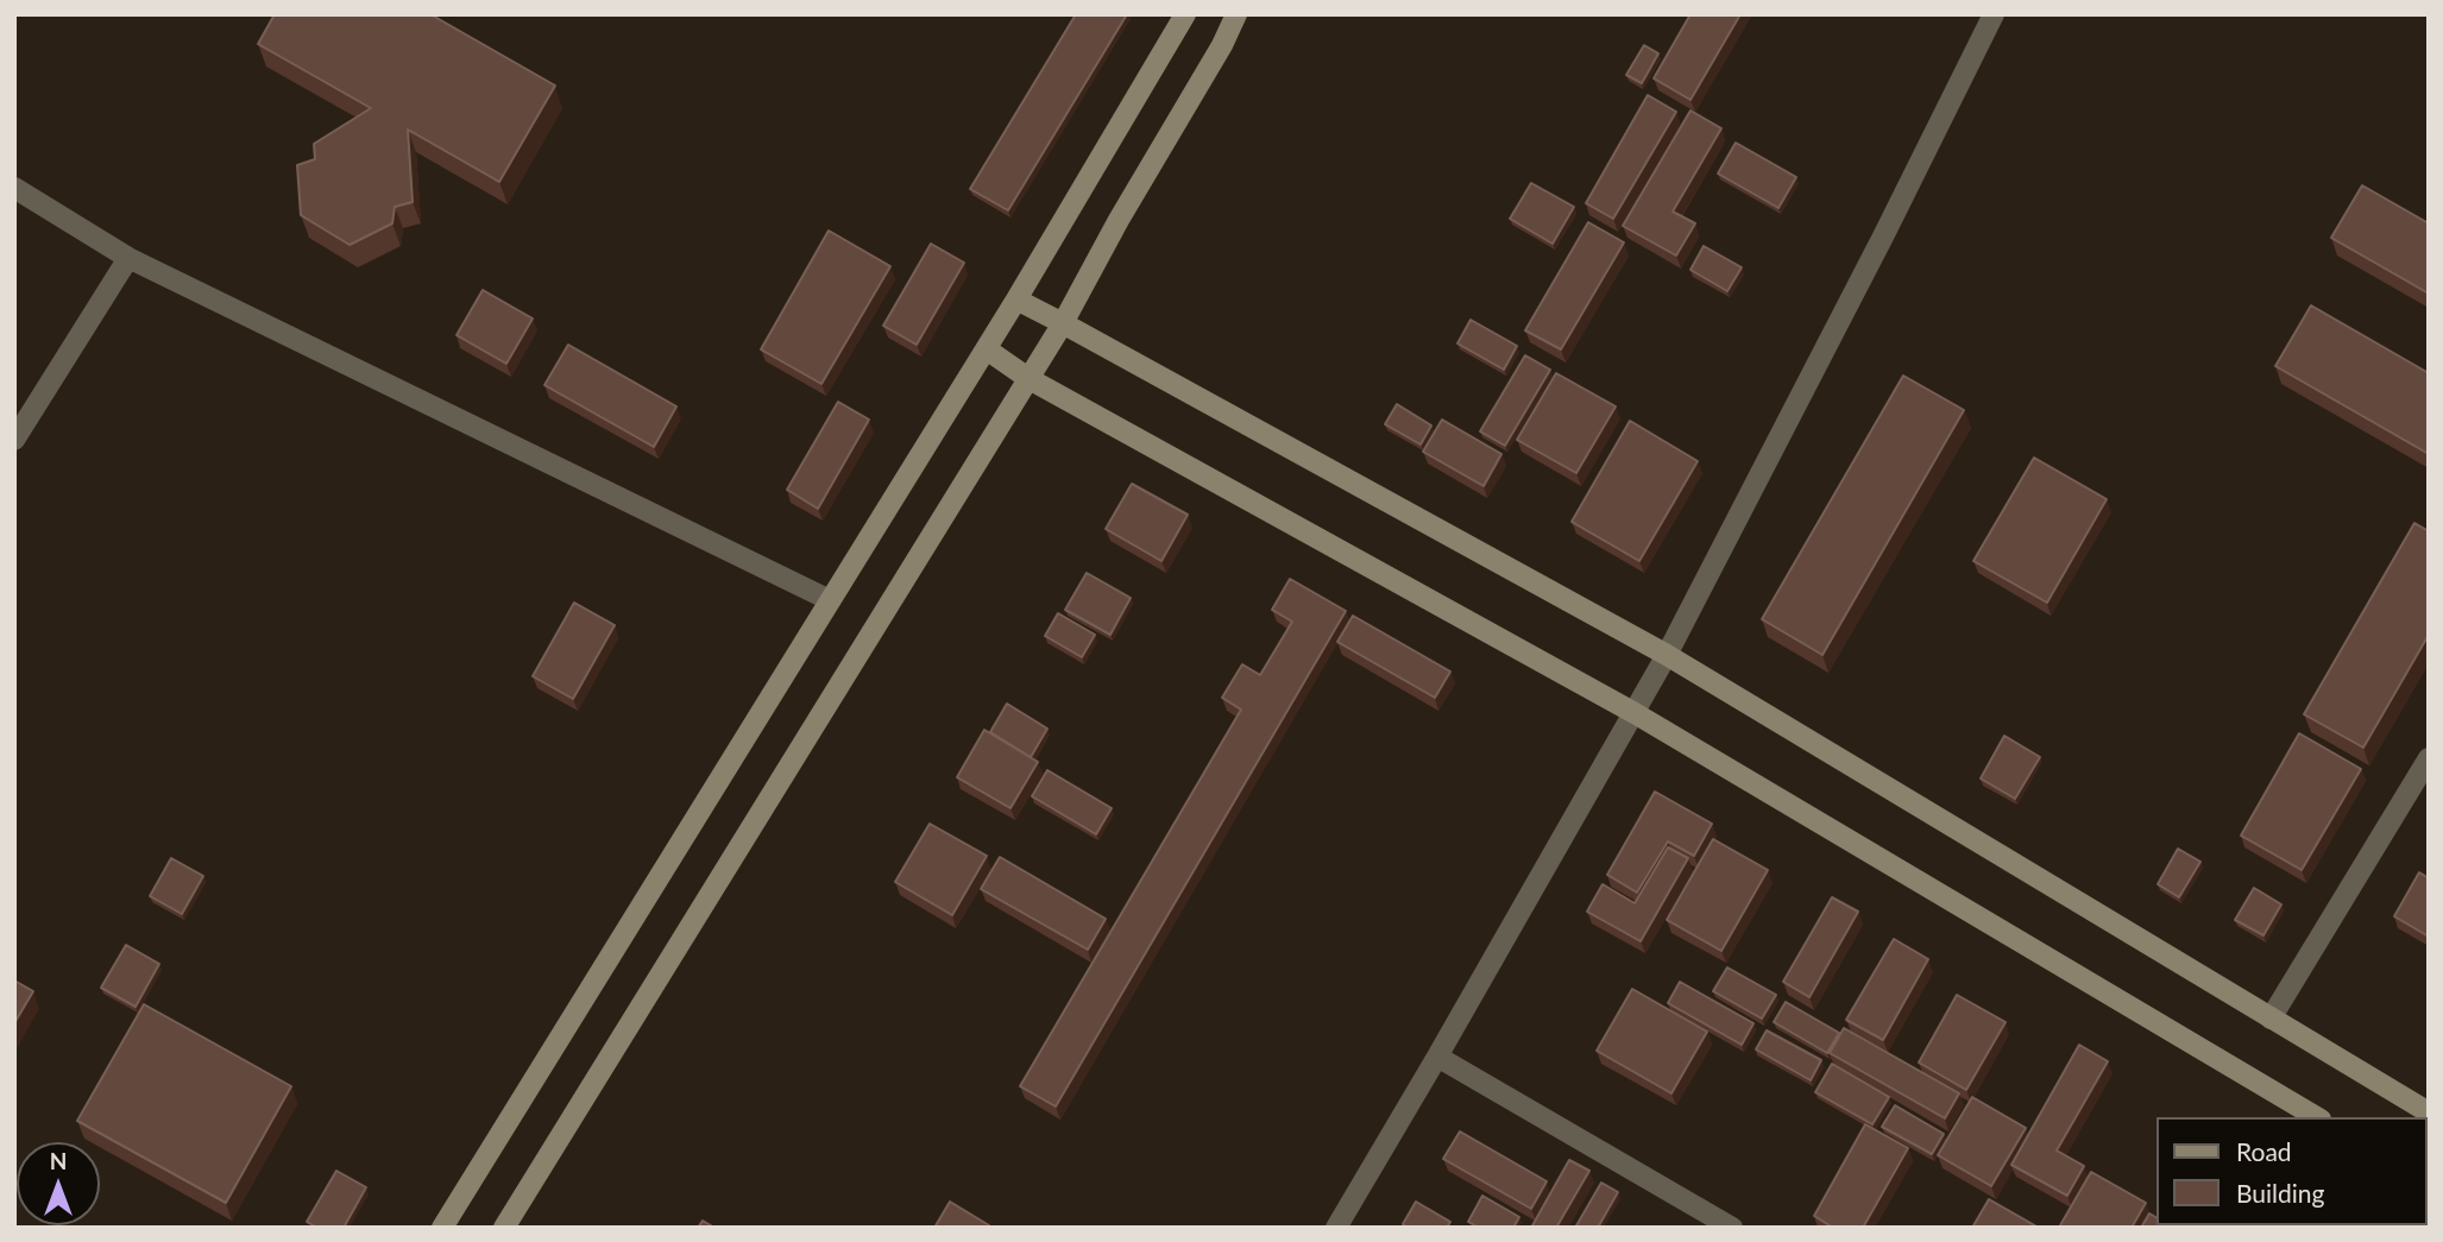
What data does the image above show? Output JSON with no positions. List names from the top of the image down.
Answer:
{
  "legend": ["Road", "Building"],
  "north": "top"
}
